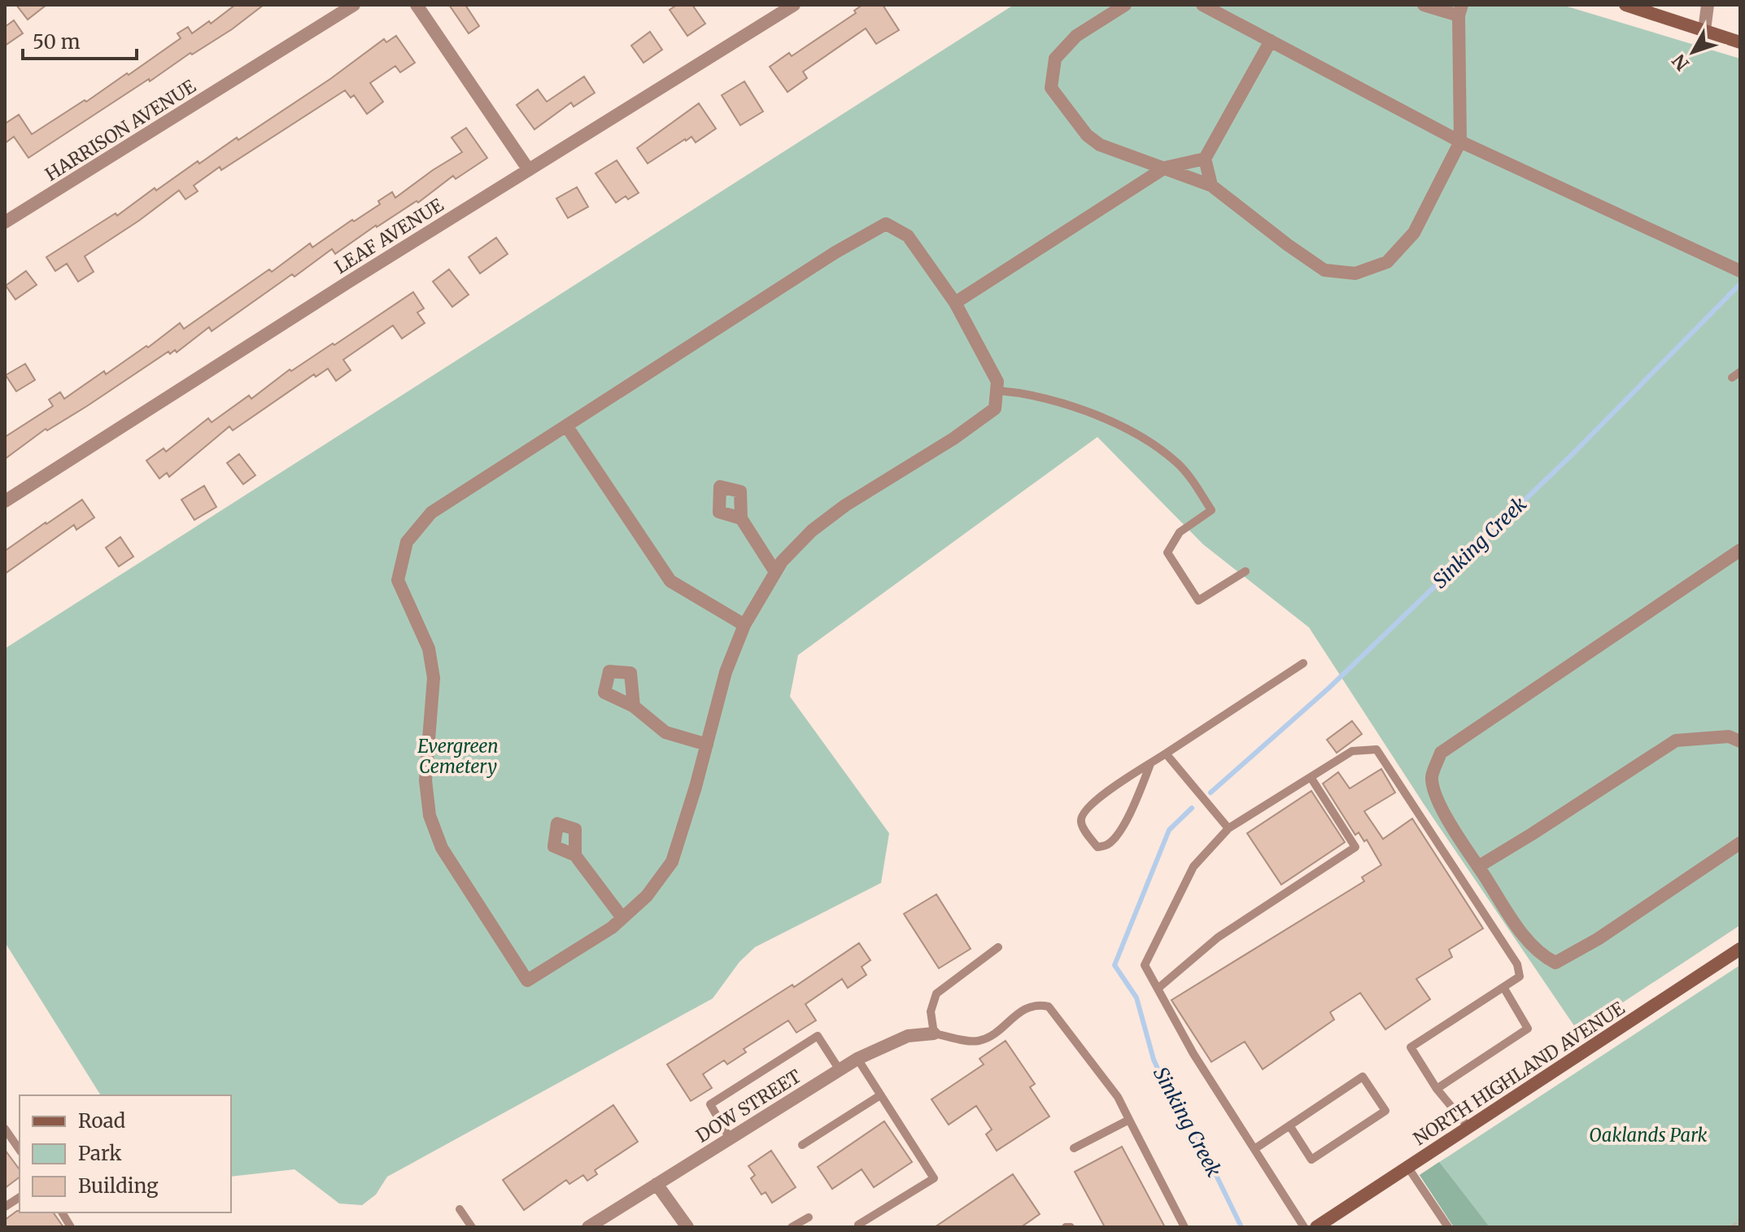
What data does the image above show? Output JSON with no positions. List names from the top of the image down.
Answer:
{
  "streets": {
    "street": [
      "HARRISON AVENUE",
      "LEAF AVENUE",
      "NORTH HIGHLAND AVENUE",
      "DOW STREET"
    ]
  },
  "water": ["Sinking Creek"],
  "parks": ["Evergreen Cemetery", "Oaklands Park"],
  "legend": ["Road", "Park", "Building"],
  "scale_bar": "50 m",
  "north": "bottom left"
}
